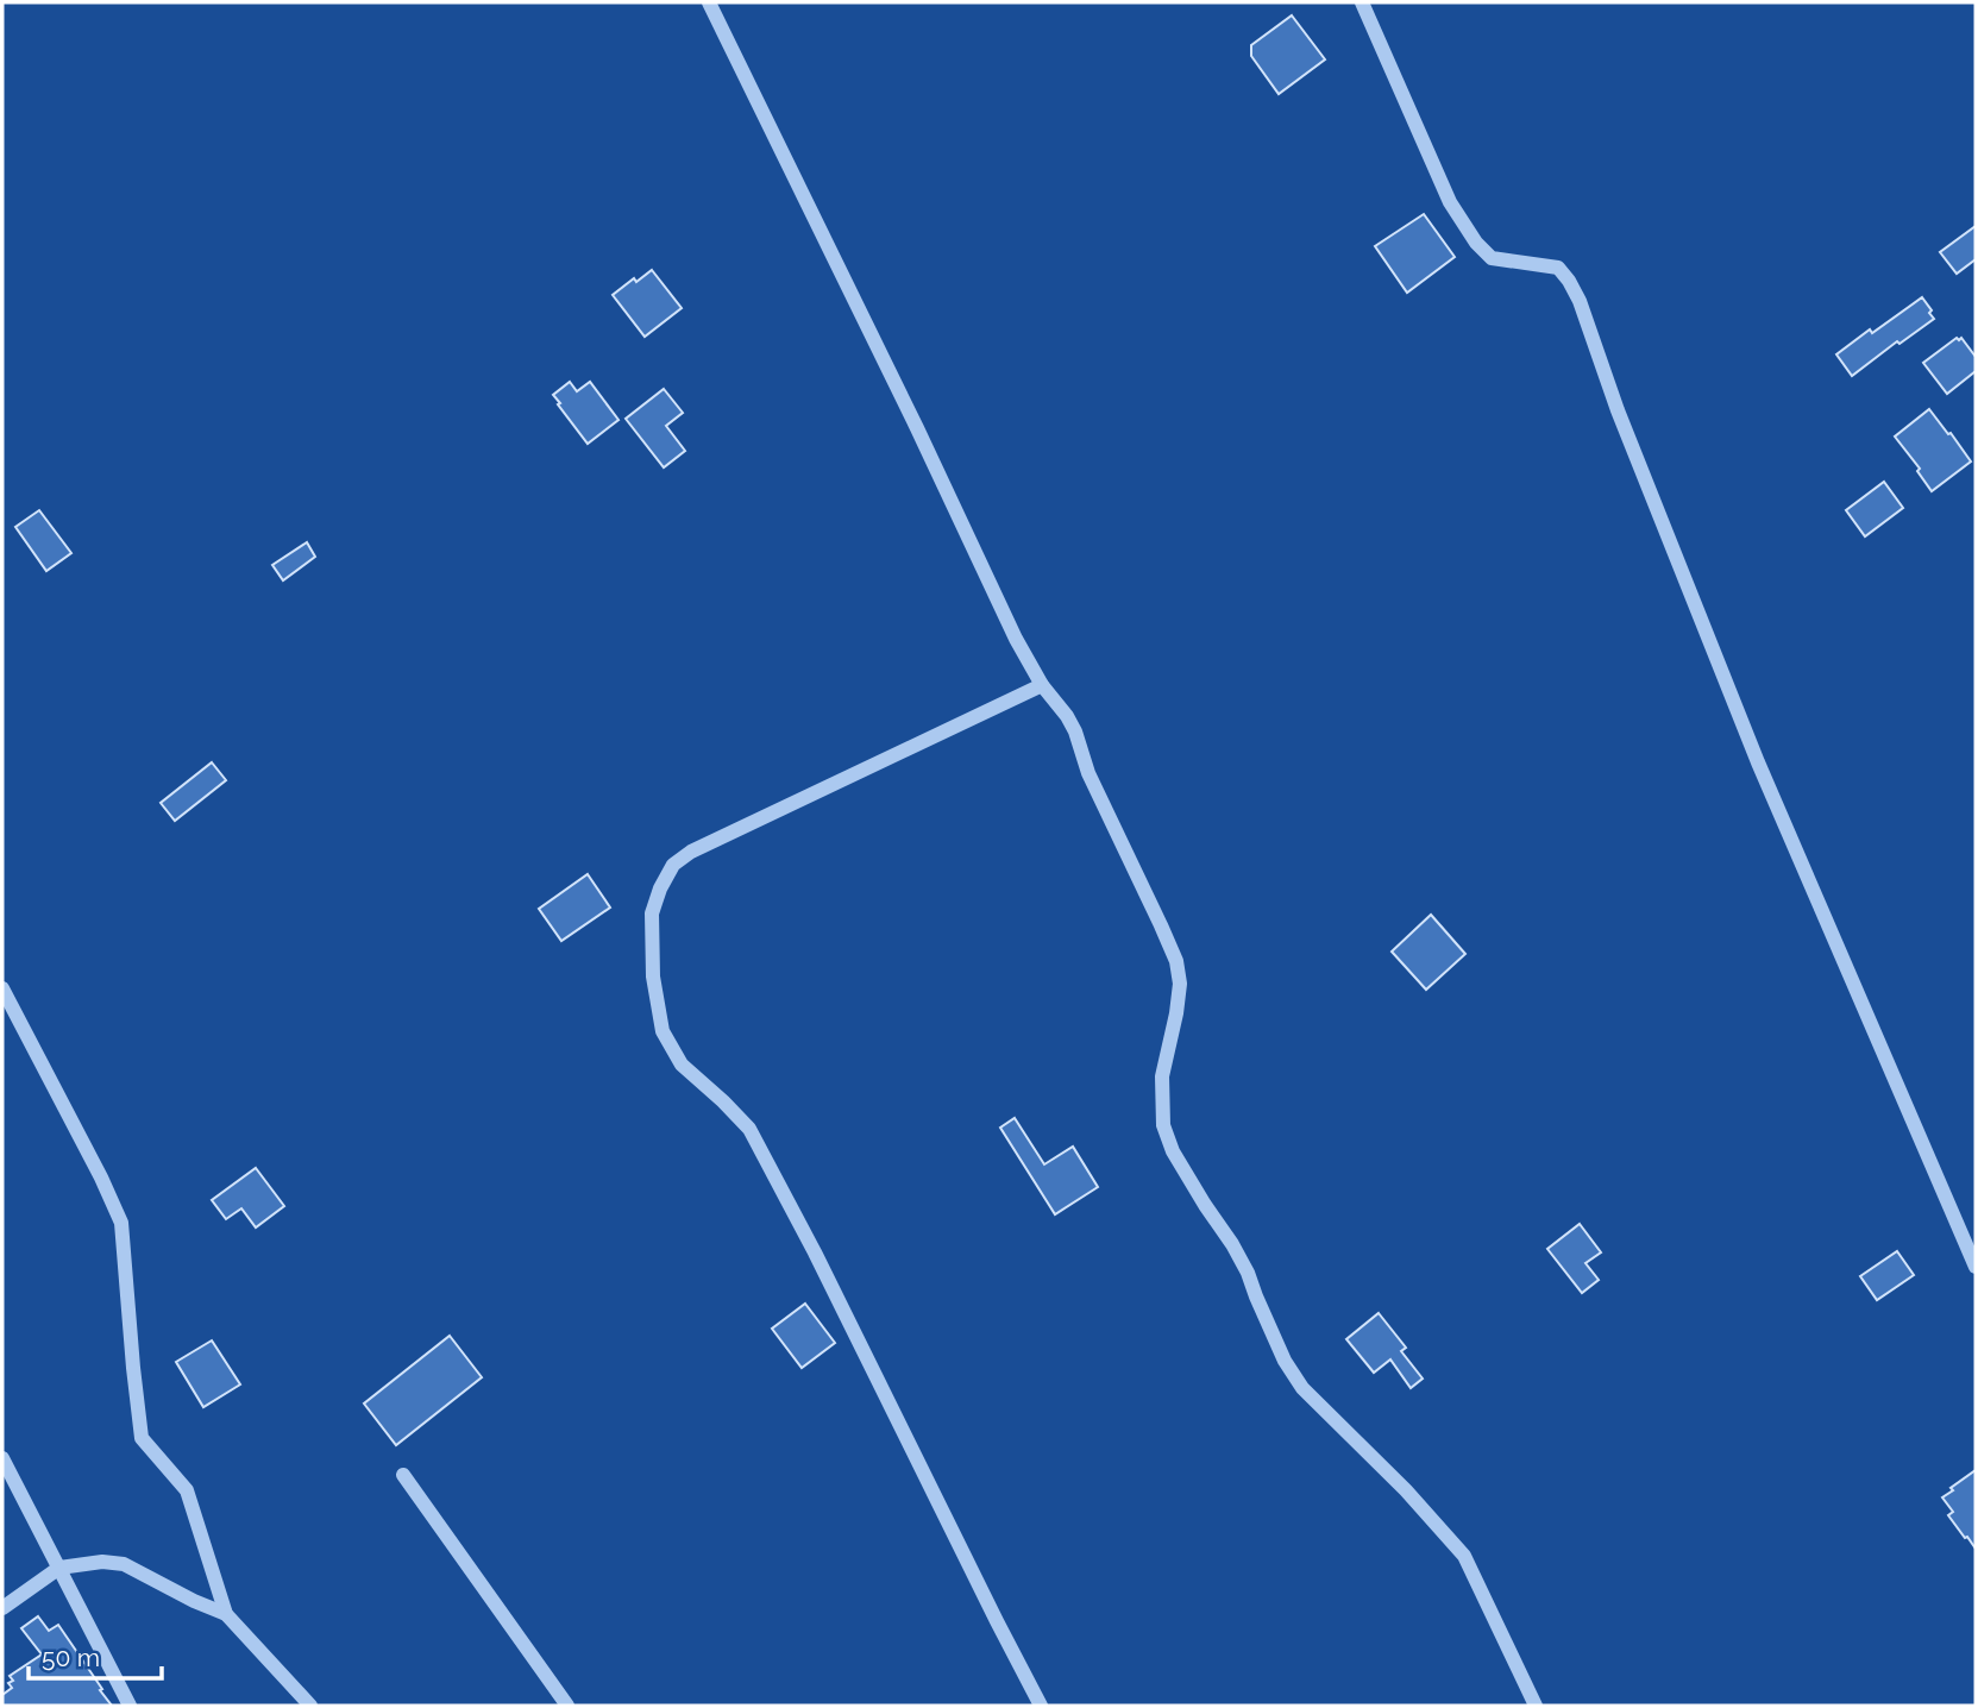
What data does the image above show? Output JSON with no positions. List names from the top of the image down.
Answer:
{
  "scale_bar": "50 m"
}
